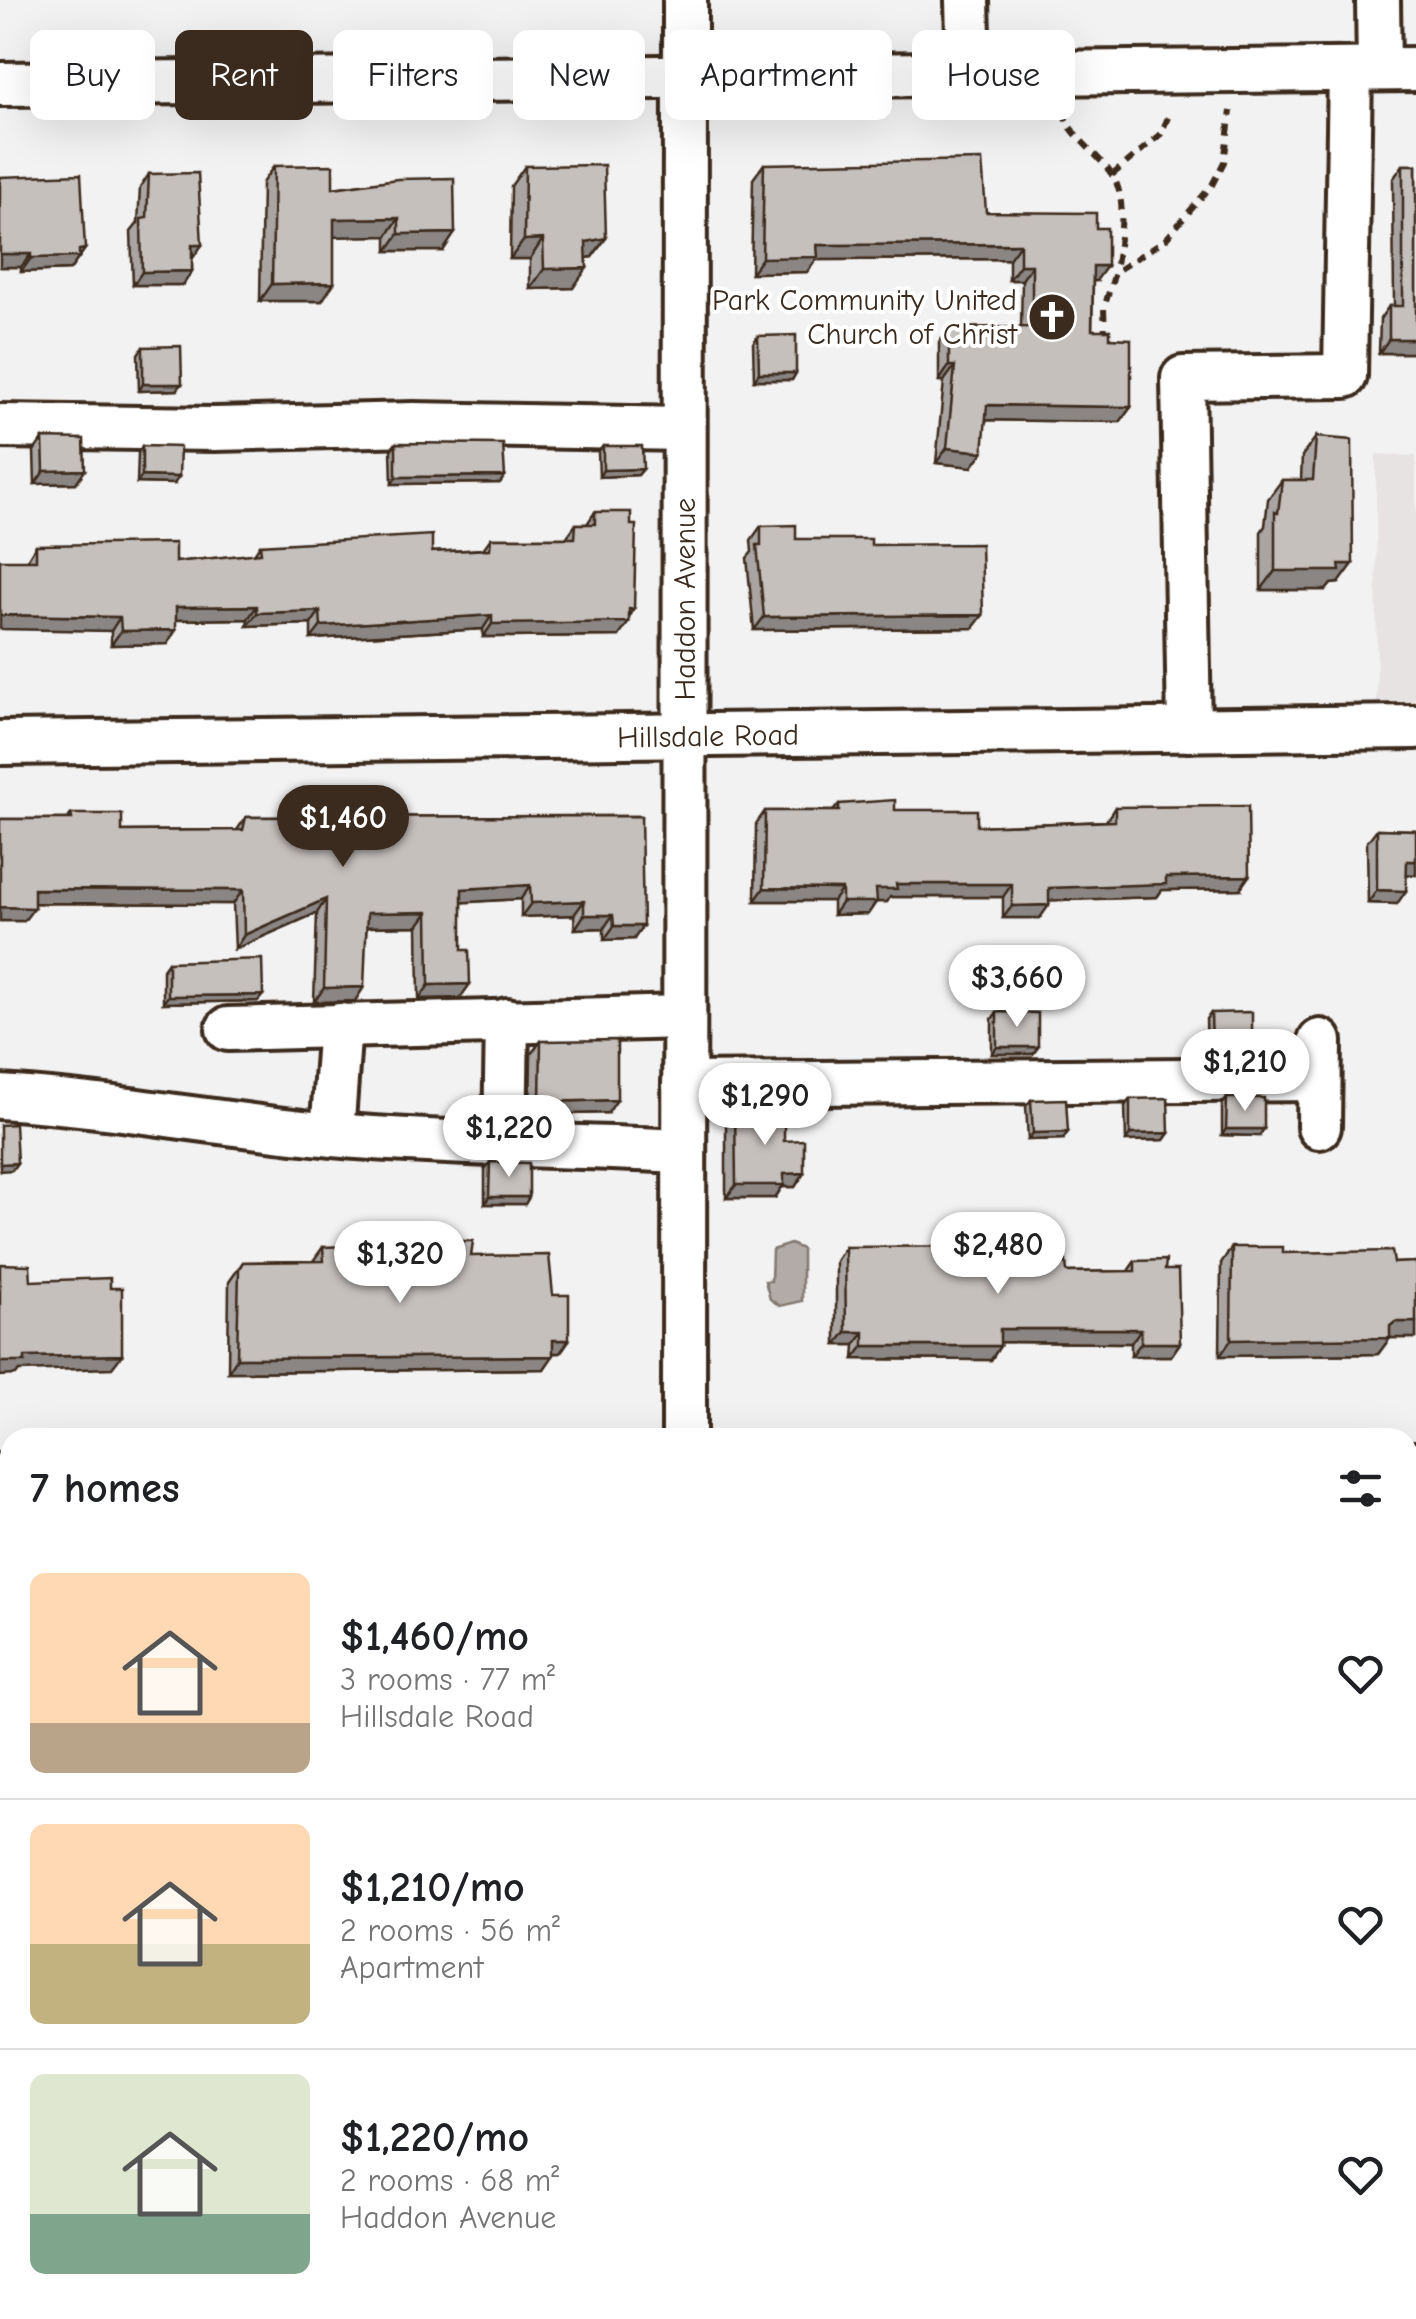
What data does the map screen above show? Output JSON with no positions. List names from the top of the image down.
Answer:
{
  "streets": {
    "street": ["Haddon Avenue", "Hillsdale Road"]
  },
  "crossings": [
    ["Haddon Avenue", "Hillsdale Road"]
  ],
  "places": {
    "church": ["Park Community United Church of Christ"]
  },
  "page": {
    "chip": [
      "Buy",
      "Rent",
      "Filters",
      "New",
      "Apartment",
      "House"
    ],
    "price": [
      "$1,460",
      "$3,660",
      "$1,210",
      "$1,290",
      "$1,220",
      "$2,480",
      "$1,320"
    ],
    "heading": "7 homes",
    "list": [
      {
        "name": "$1,460/mo",
        "note": "3 rooms · 77 m² · Hillsdale Road"
      },
      {
        "name": "$1,210/mo",
        "note": "2 rooms · 56 m² · Apartment"
      },
      {
        "name": "$1,220/mo",
        "note": "2 rooms · 68 m² · Haddon Avenue"
      }
    ]
  }
}
